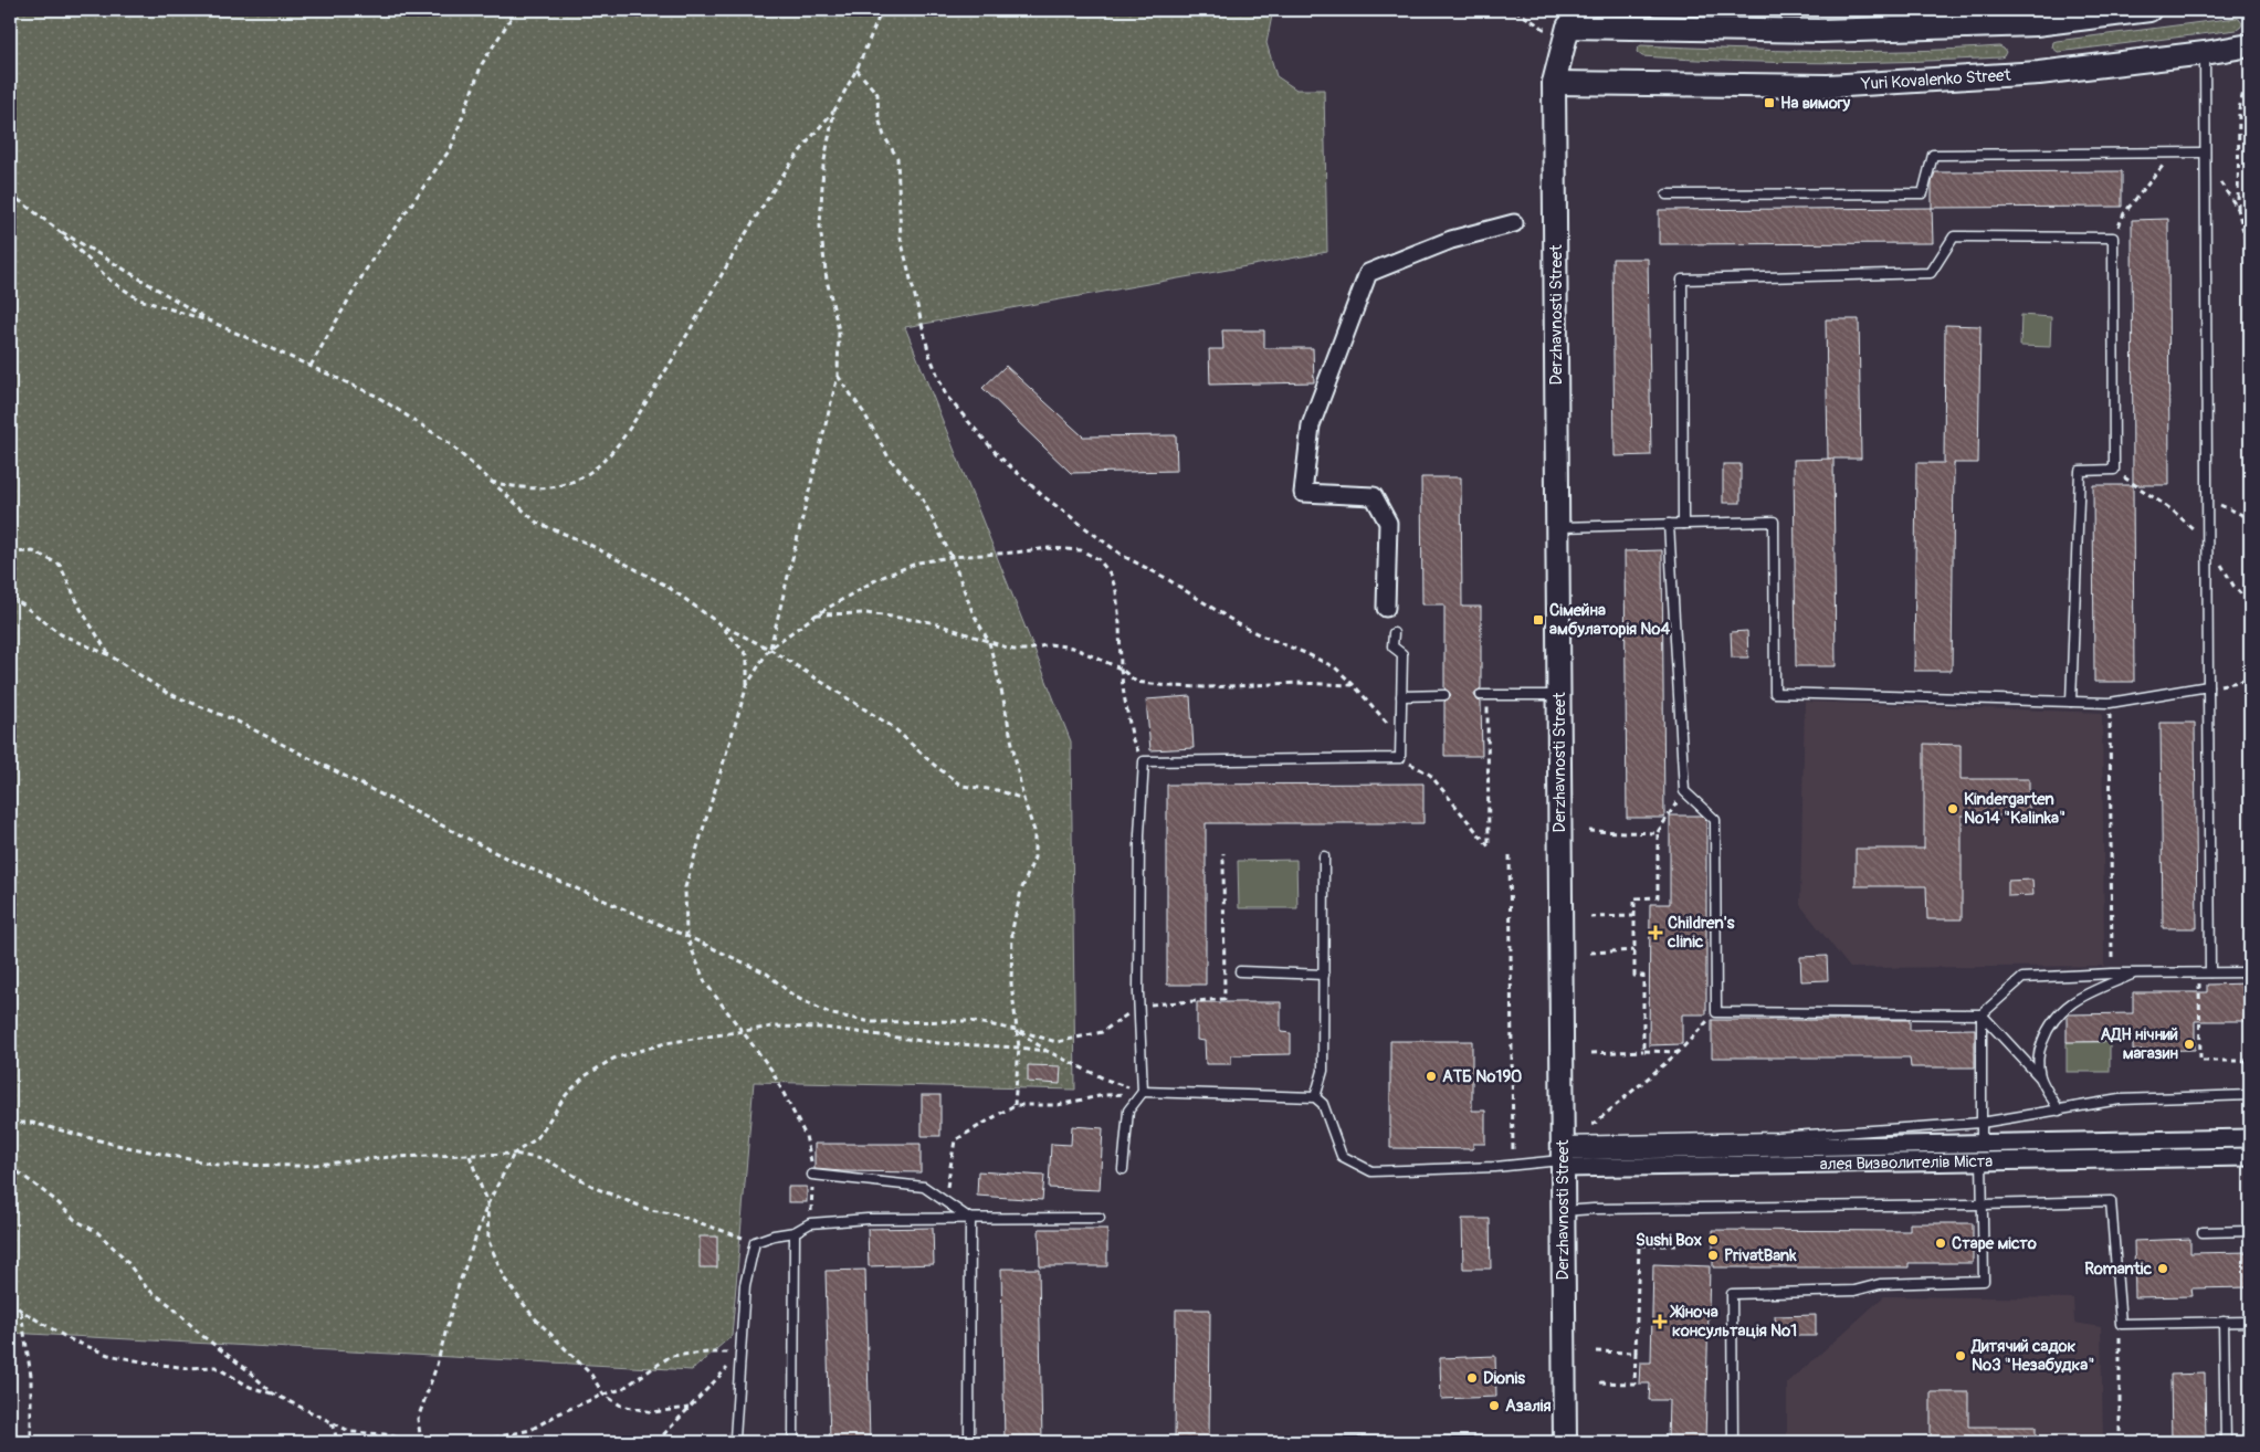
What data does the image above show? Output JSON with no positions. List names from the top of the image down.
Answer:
{
  "streets": {
    "street": ["Yuri Kovalenko Street", "Derzhavnosti Street", "алея Визволителів Міста"]
  },
  "crossings": [
    ["Yuri Kovalenko Street", "Derzhavnosti Street"],
    ["Derzhavnosti Street", "алея Визволителів Міста"]
  ],
  "places": {
    "transit": ["На вимогу", "Сімейна амбулаторія №4"],
    "other": [
      "Kindergarten №14 \"Kalinka\"",
      "АДН нічний магазин",
      "АТБ №190",
      "Sushi Box",
      "Старе місто",
      "PrivatBank",
      "Romantic",
      "Дитячий садок №3 \"Незабудка\"",
      "Dionis",
      "Азалія"
    ],
    "health": ["Children's clinic", "Жіноча консультація №1"]
  }
}
